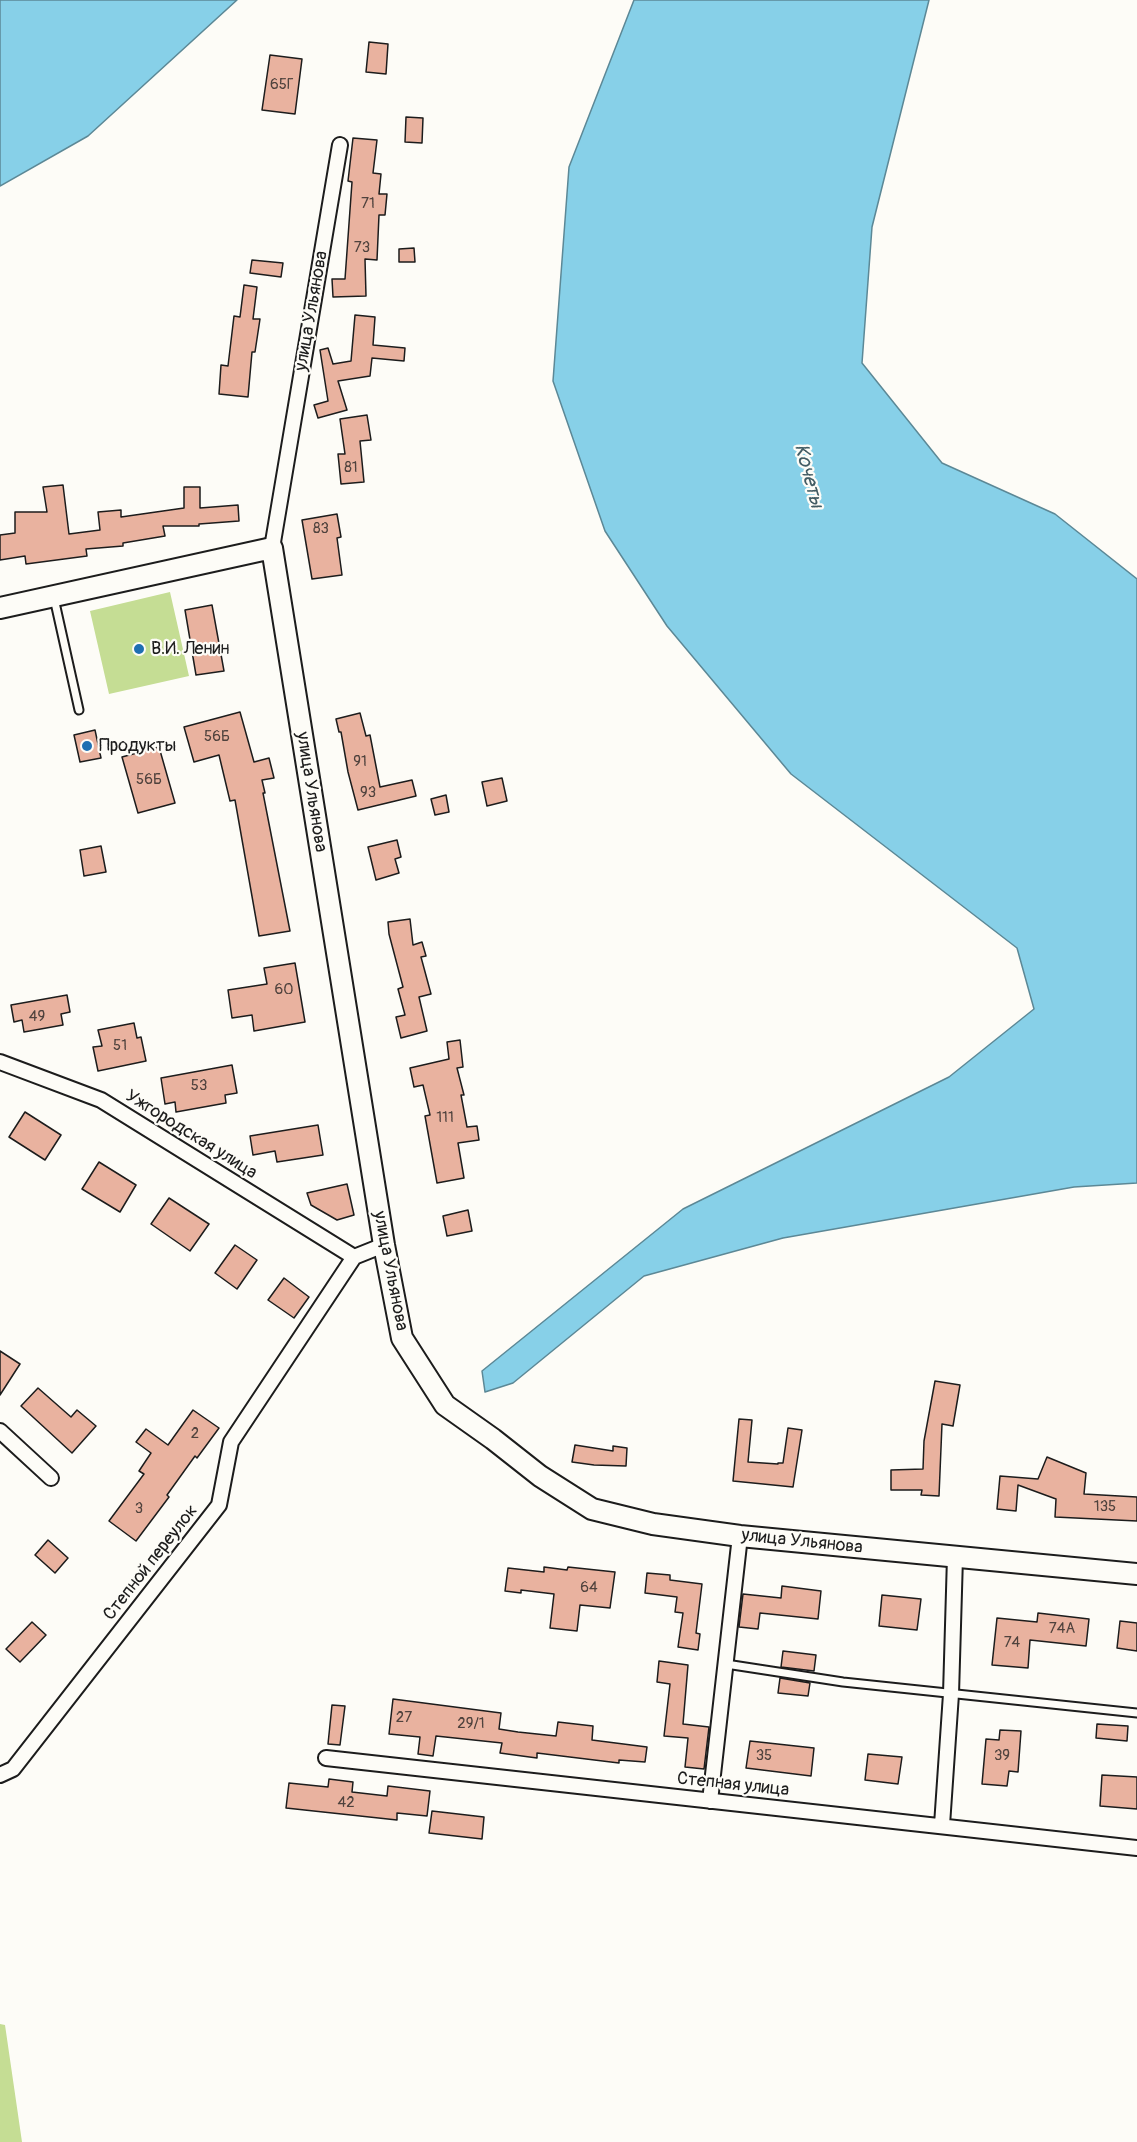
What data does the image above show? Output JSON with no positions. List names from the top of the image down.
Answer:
{
  "streets": {
    "street": [
      "улица Ульянова",
      "Ужгородская улица",
      "Степной переулок",
      "Степная улица"
    ]
  },
  "crossings": [
    ["Ужгородская улица", "Степной переулок"]
  ],
  "water": ["Кочеты"],
  "places": ["В.И. Ленин", "Продукты"],
  "house_numbers": [
    "65Г",
    "71",
    "73",
    "81",
    "83",
    "56Б",
    "91",
    "56Б",
    "93",
    "60",
    "49",
    "51",
    "53",
    "111",
    "2",
    "135",
    "3",
    "64",
    "74А",
    "74",
    "27",
    "29/1",
    "35",
    "39",
    "42"
  ]
}
